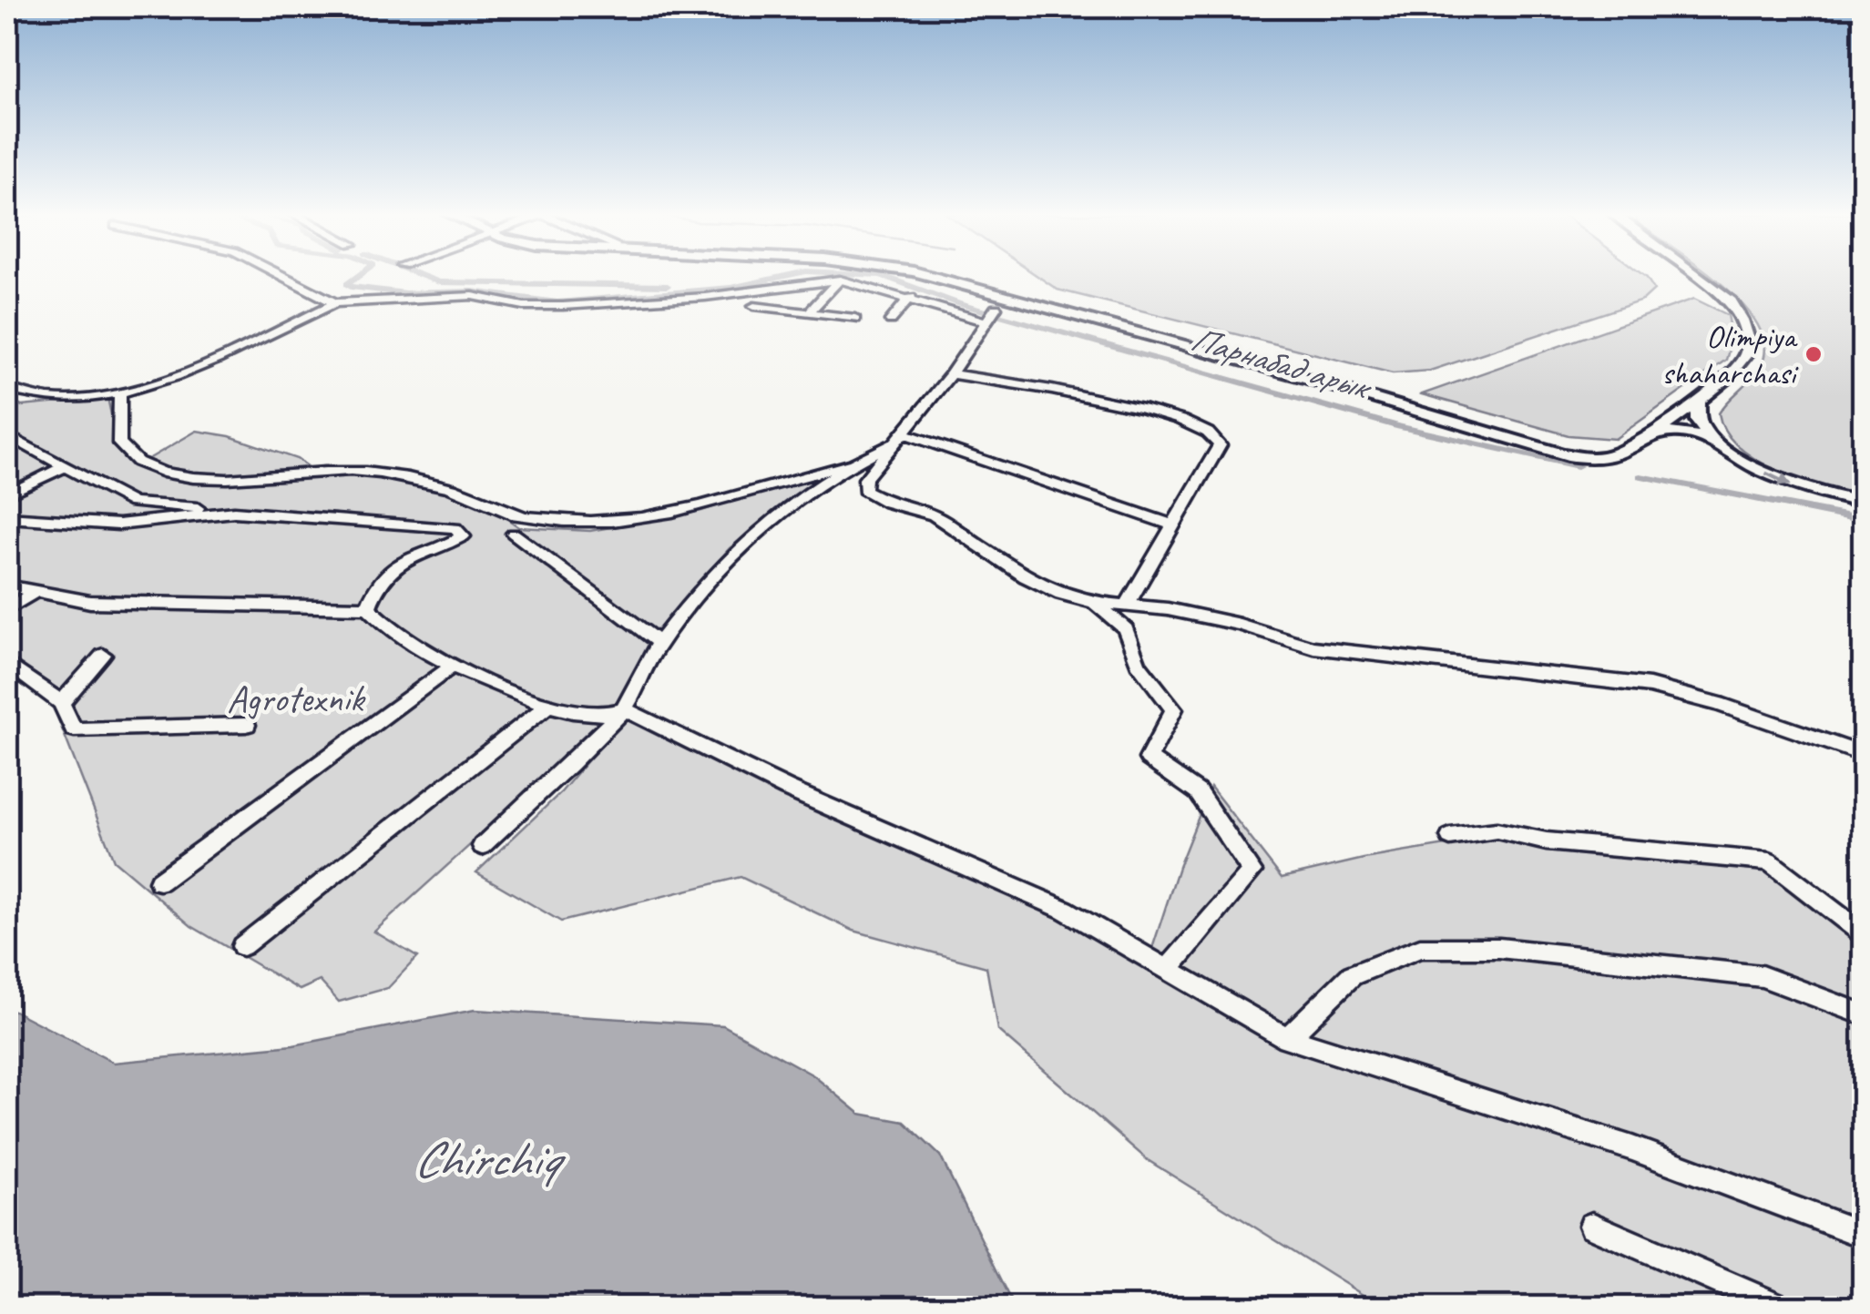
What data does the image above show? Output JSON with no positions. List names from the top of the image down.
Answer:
{
  "water": ["Парнабад арык", "Chirchiq"],
  "parks": ["Agrotexnik"],
  "places": ["Olimpiya shaharchasi"]
}
